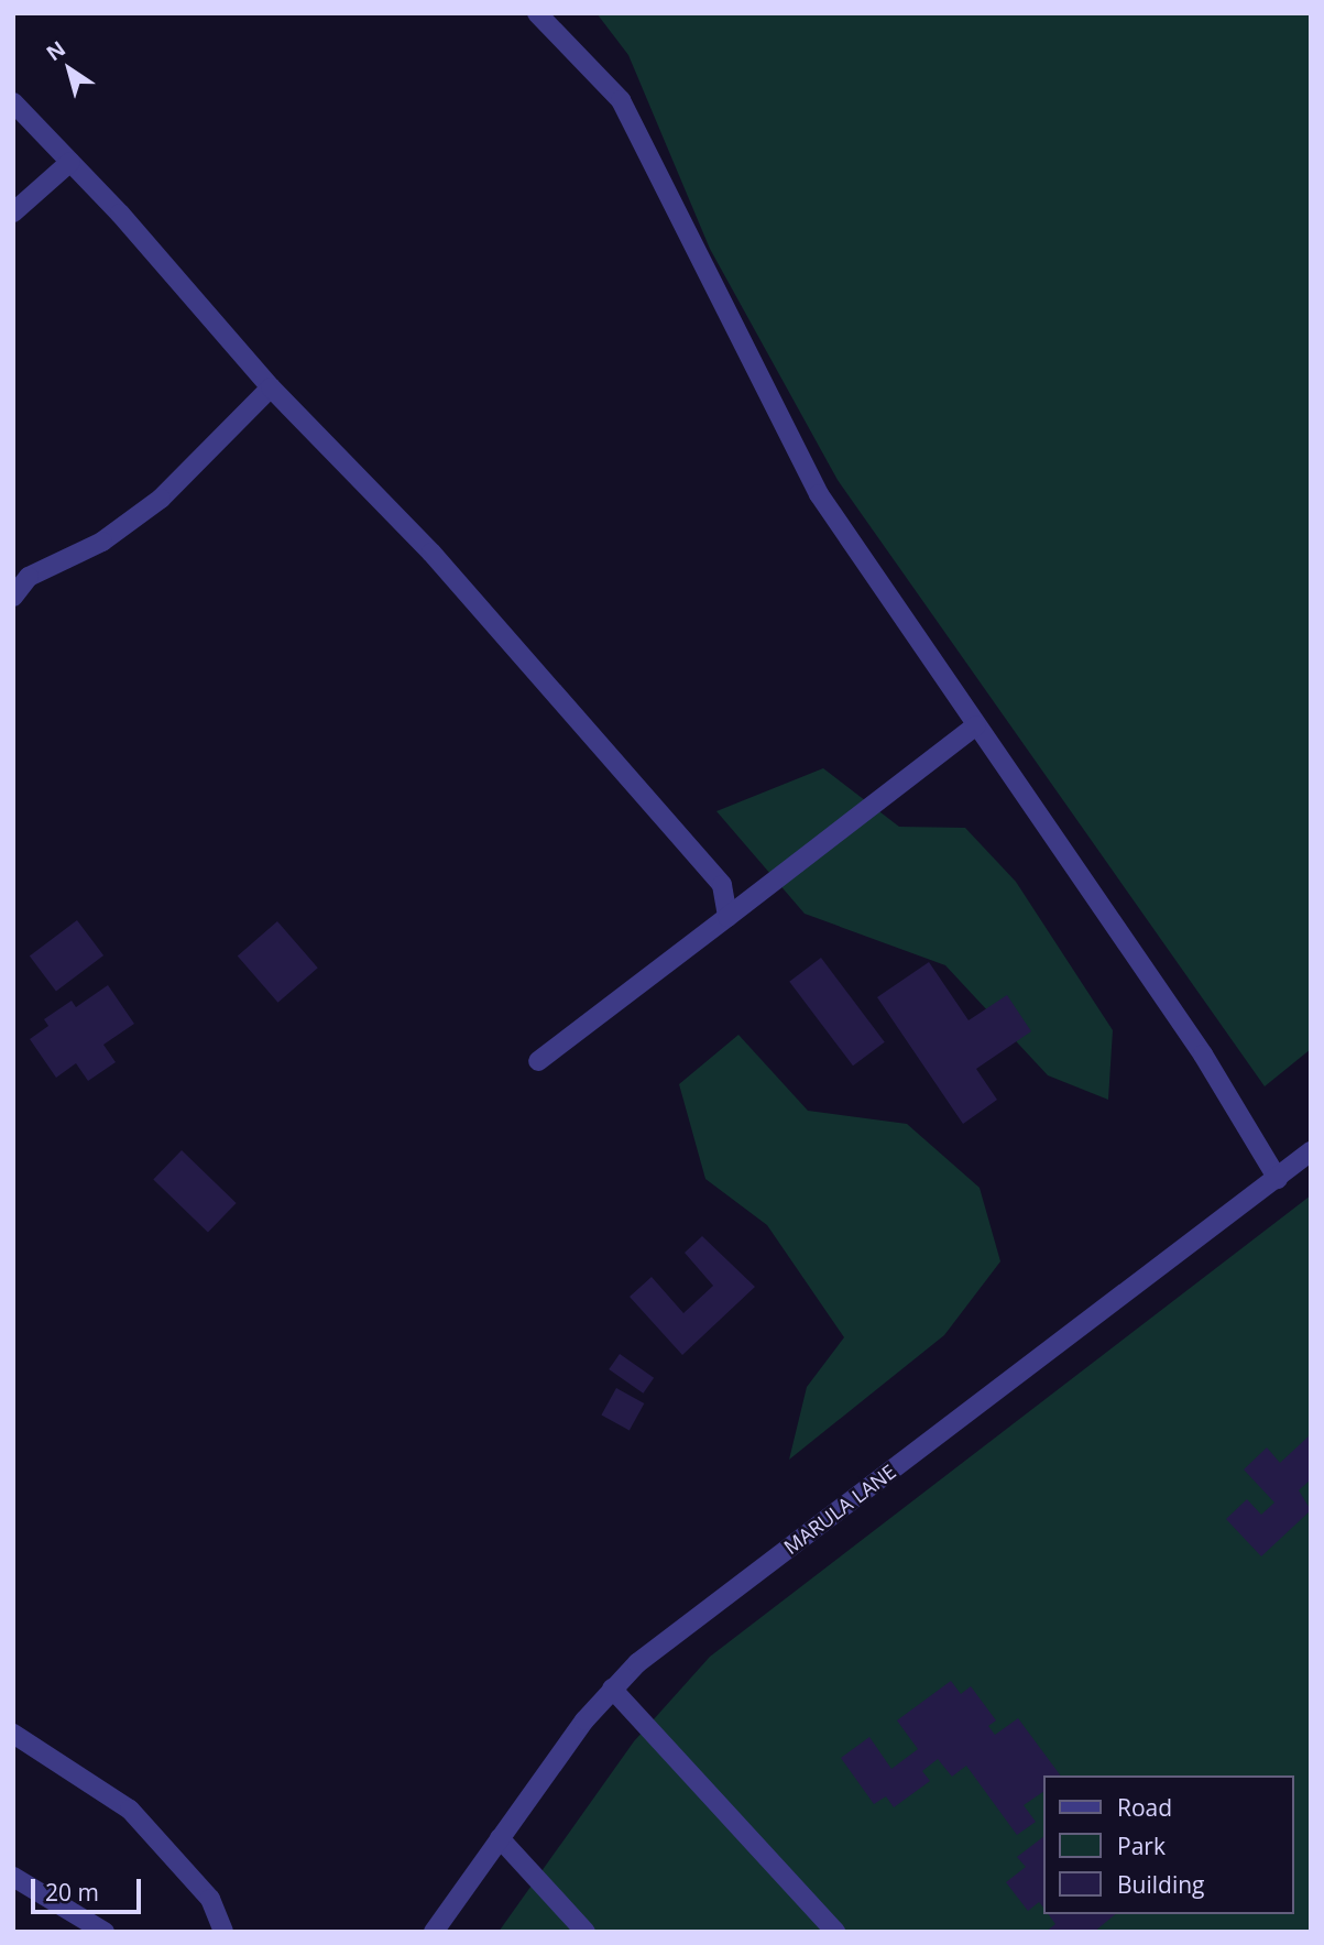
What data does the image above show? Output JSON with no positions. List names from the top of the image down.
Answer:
{
  "streets": {
    "street": ["MARULA LANE"]
  },
  "legend": ["Road", "Park", "Building"],
  "scale_bar": "20 m",
  "north": "top left"
}
